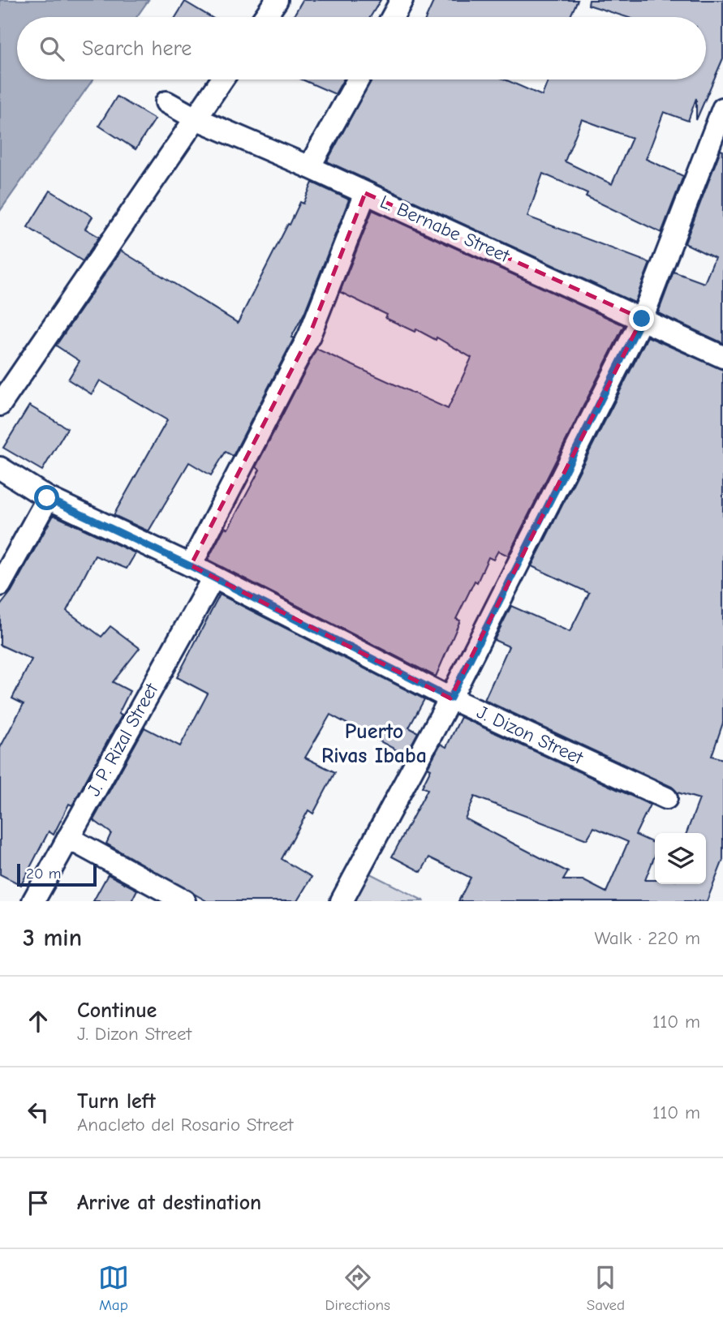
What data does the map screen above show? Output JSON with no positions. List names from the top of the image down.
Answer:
{
  "streets": {
    "street": ["L. Bernabe Street", "J. Dizon Street", "J. P. Rizal Street"]
  },
  "crossings": [
    ["J. Dizon Street", "J. P. Rizal Street"]
  ],
  "districts": ["Puerto Rivas Ibaba"],
  "scale_bar": "20 m",
  "page": {
    "search": "Search here",
    "scale": "20 m",
    "heading": ["3 min", "Walk · 220 m"],
    "list": [
      ["Continue", "J. Dizon Street", "110 m"],
      ["Turn left", "Anacleto del Rosario Street", "110 m"],
      "Arrive at destination"
    ],
    "nav": ["Map", "Directions", "Saved"]
  }
}
